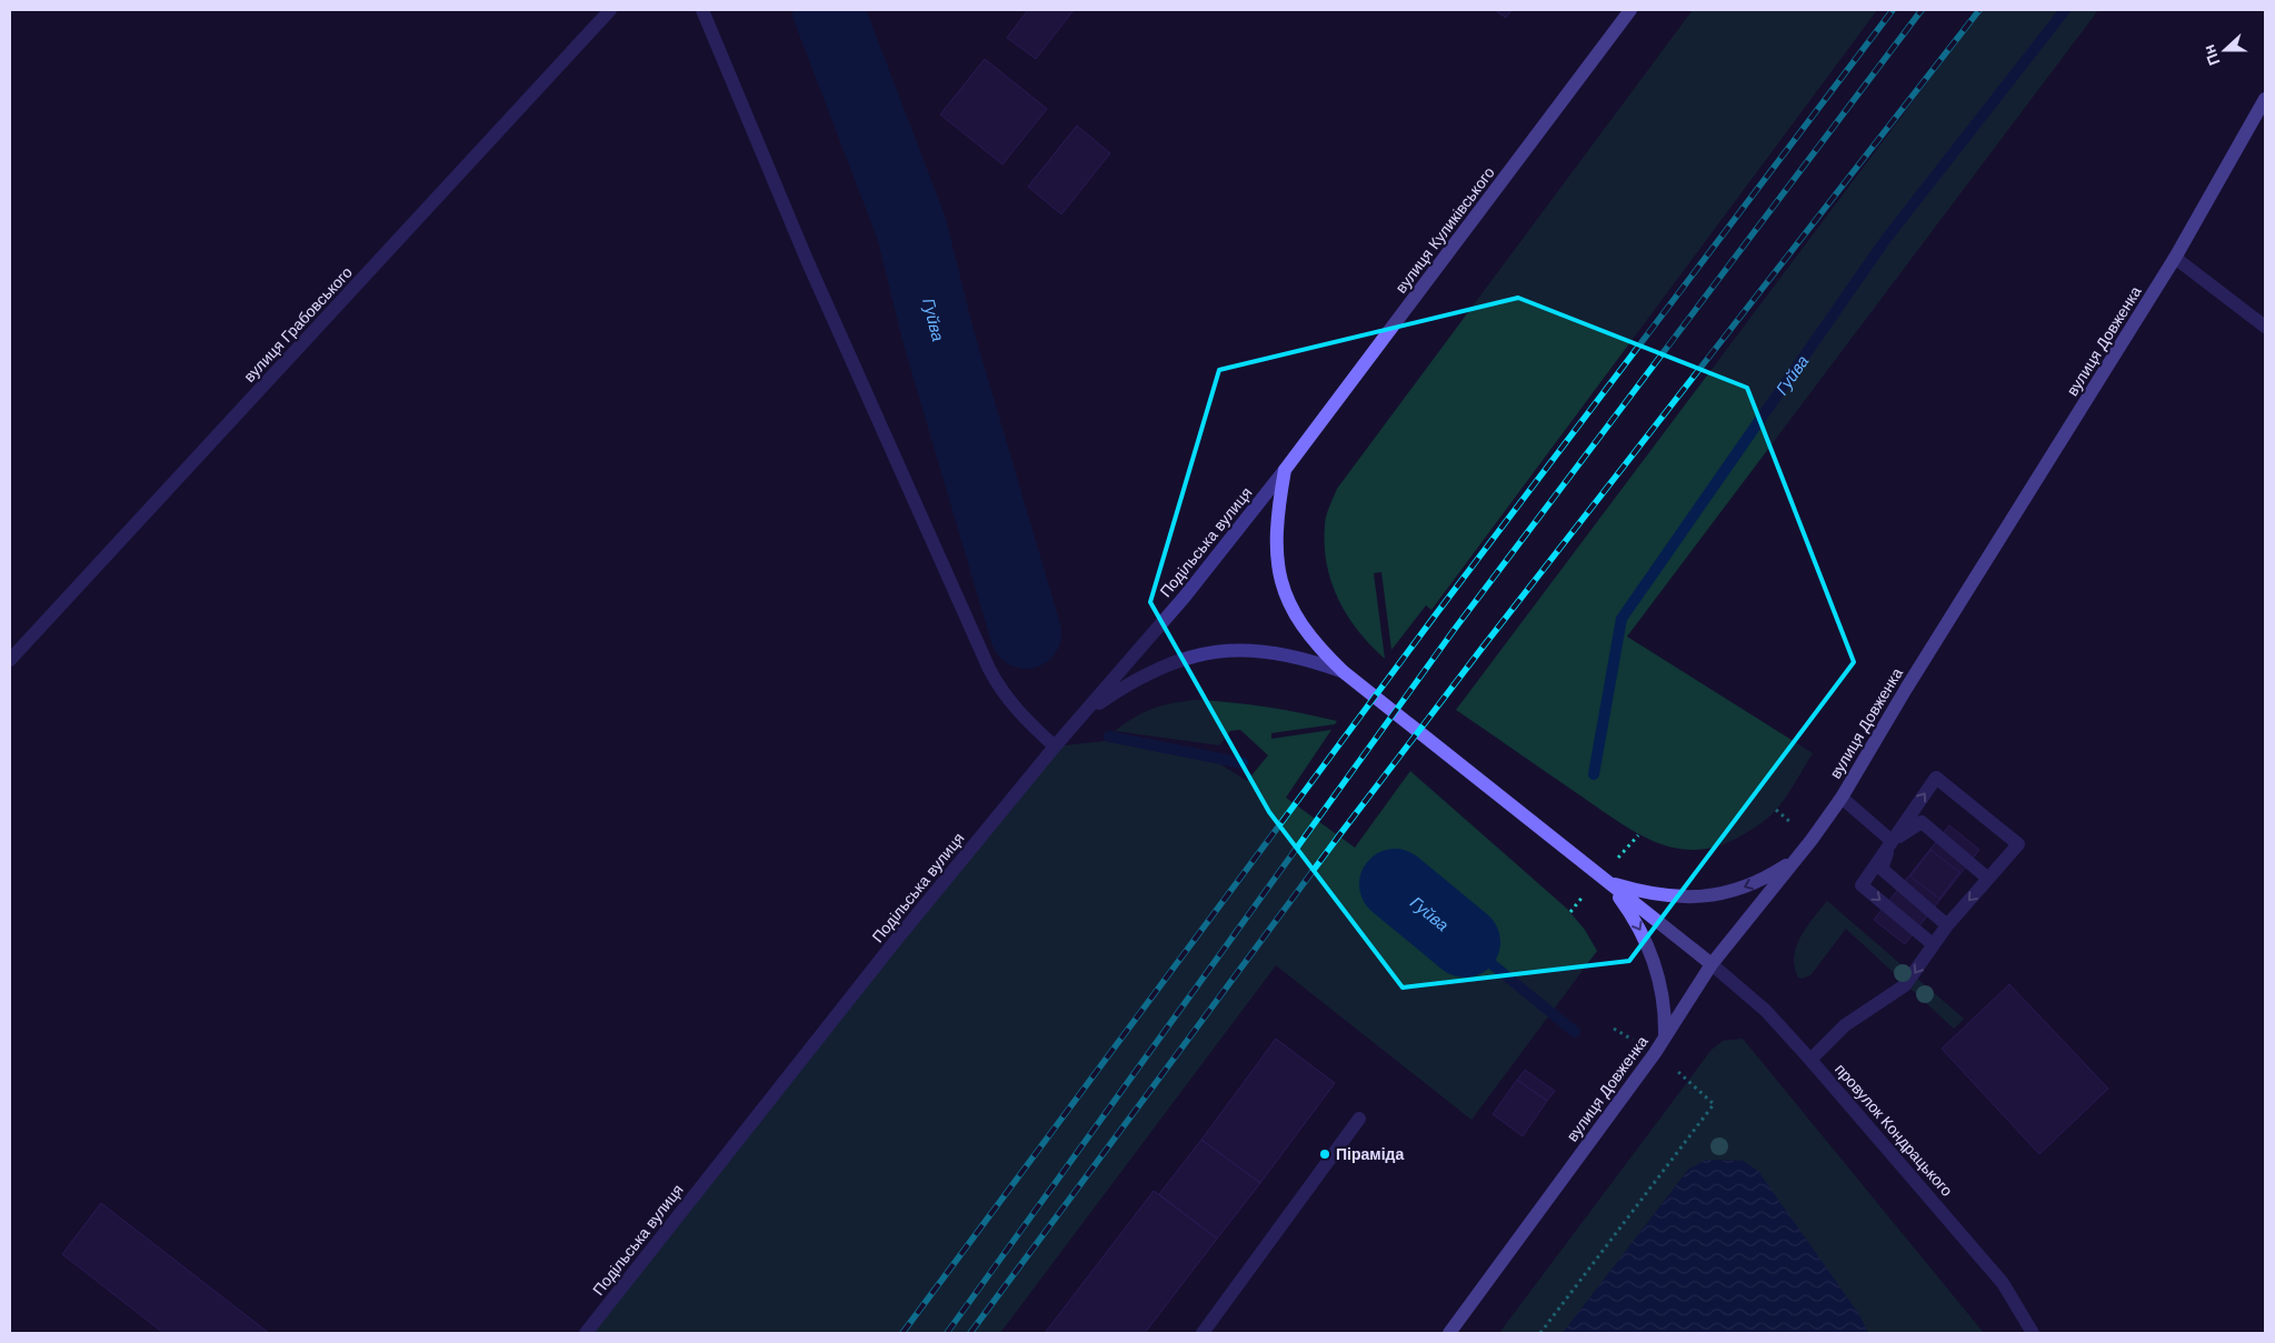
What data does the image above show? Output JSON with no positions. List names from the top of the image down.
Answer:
{
  "streets": {
    "street": [
      "вулиця Куликівського",
      "вулиця Грабовського",
      "вулиця Довженка",
      "Подільська вулиця",
      "провулок Кондрацького"
    ]
  },
  "crossings": [
    ["вулиця Куликівського", "Подільська вулиця"],
    ["вулиця Довженка", "провулок Кондрацького"]
  ],
  "water": ["Гуйва"],
  "places": ["Піраміда"],
  "north": "left"
}
